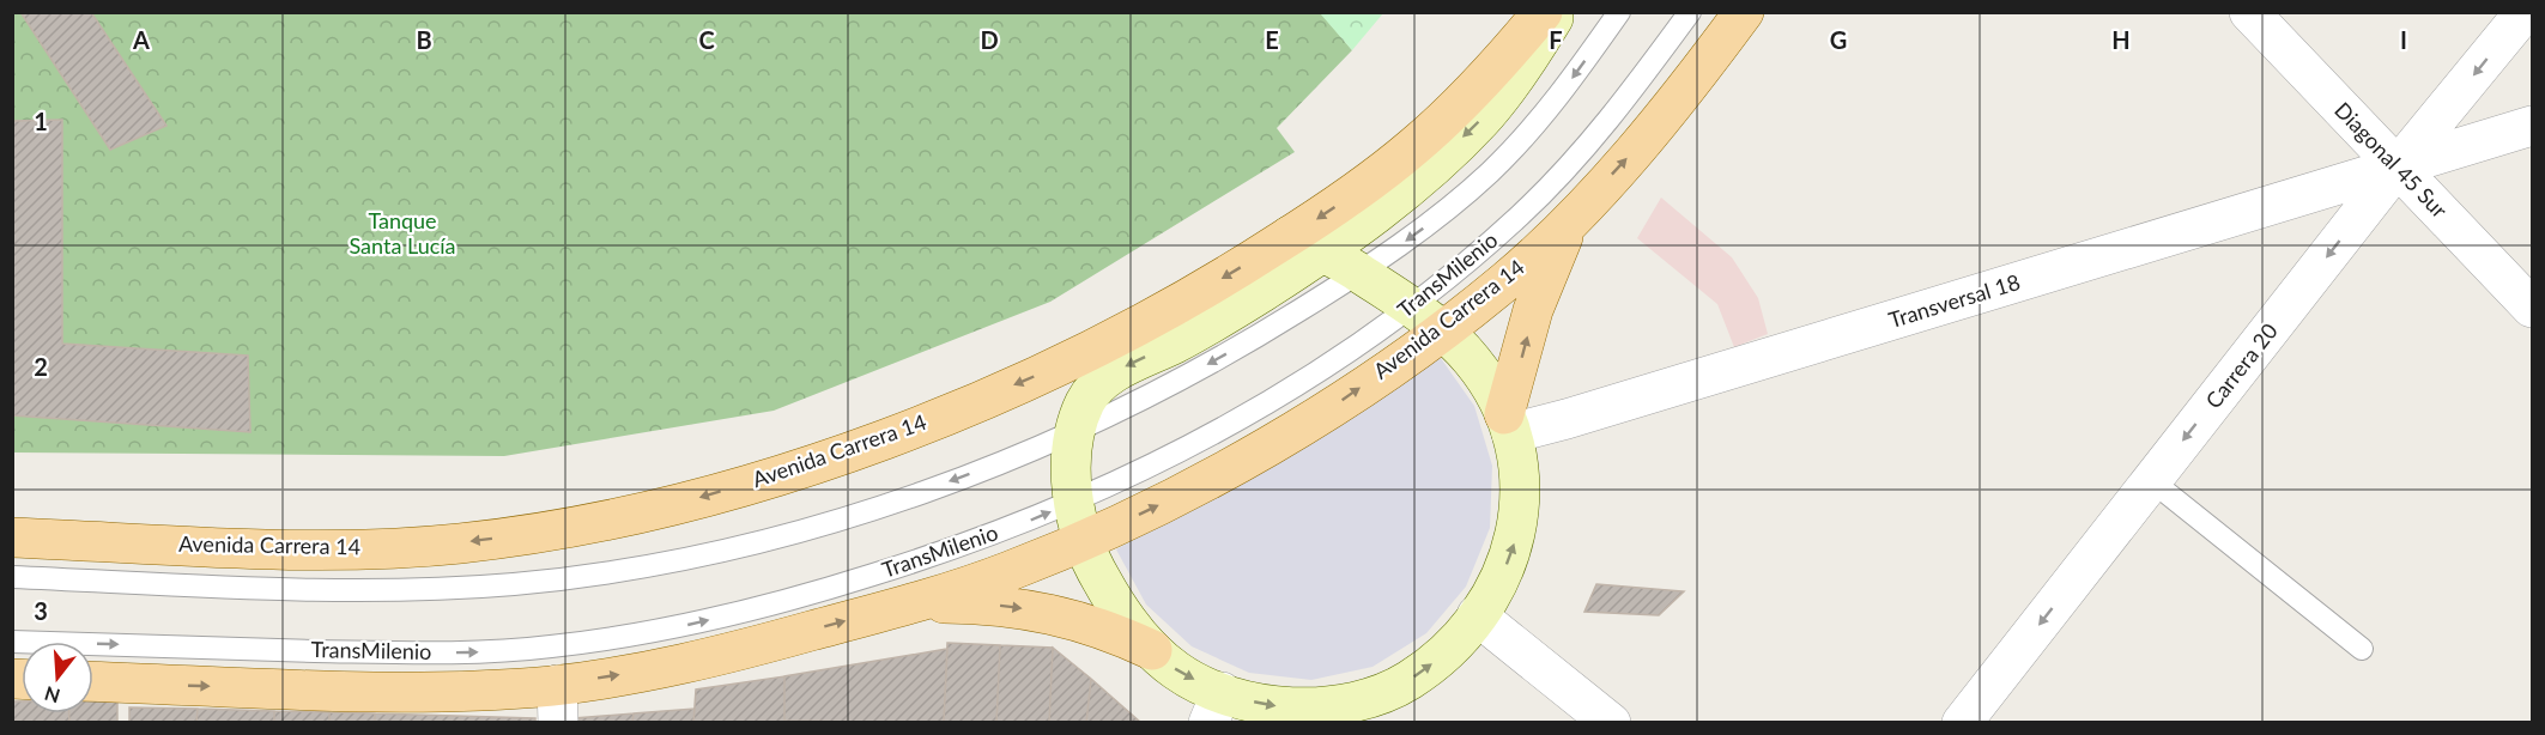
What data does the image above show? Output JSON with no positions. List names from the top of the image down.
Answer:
{
  "streets": {
    "main road": ["Avenida Carrera 14"],
    "street": ["Diagonal 45 Sur", "Transversal 18", "Carrera 20"],
    "lane": ["TransMilenio"]
  },
  "crossings": [
    ["Diagonal 45 Sur", "Transversal 18"],
    ["Diagonal 45 Sur", "Carrera 20"],
    ["TransMilenio", "Avenida Carrera 14"],
    ["Transversal 18", "Carrera 20"]
  ],
  "one_way": ["Carrera 20"],
  "parks": ["Tanque Santa Lucía"],
  "north": "bottom",
  "grid": {
    "columns": [
      "A",
      "B",
      "C",
      "D",
      "E",
      "F",
      "G",
      "H",
      "I"
    ],
    "rows": ["1", "2", "3"]
  }
}
